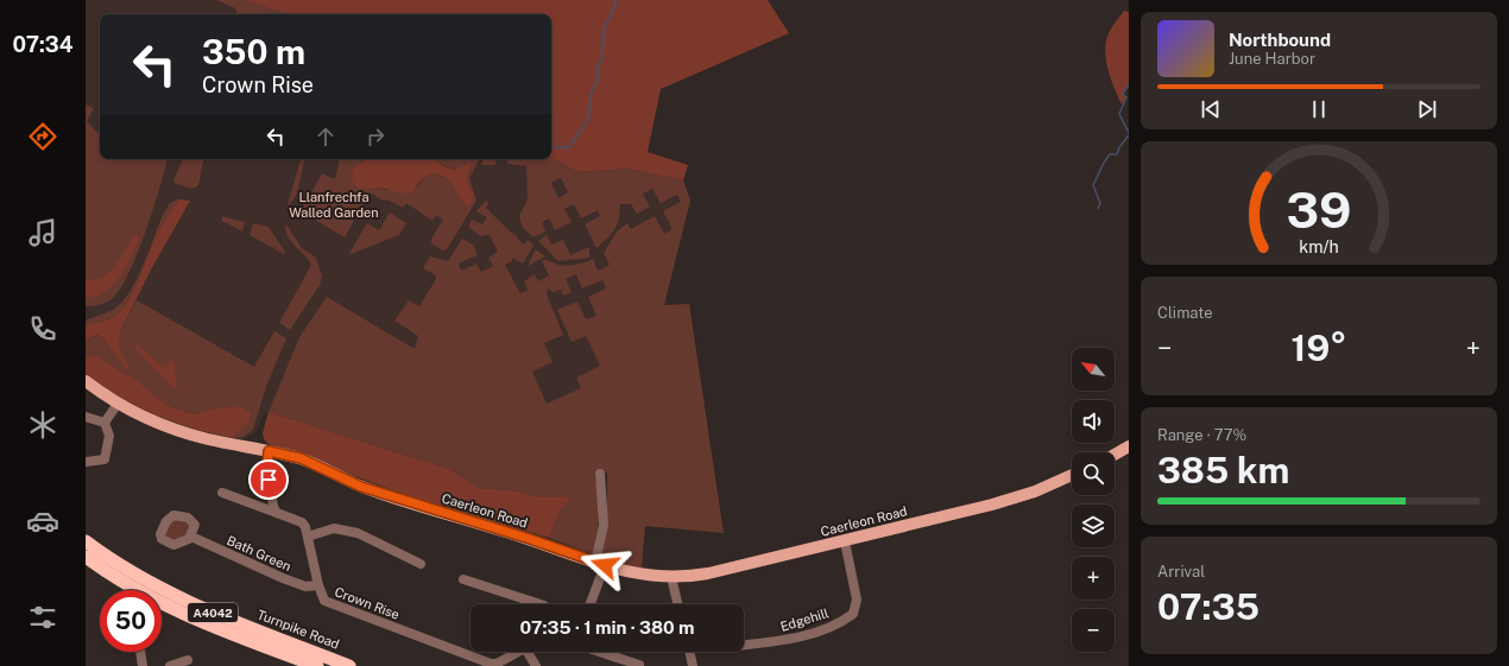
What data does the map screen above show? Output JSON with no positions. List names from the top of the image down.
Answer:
{
  "streets": {
    "highway": ["A4042", "Turnpike Road"],
    "main road": ["Caerleon Road"],
    "street": ["Bath Green", "Crown Rise", "Edgehill"]
  },
  "crossings": [
    ["Caerleon Road", "Edgehill"],
    ["Bath Green", "Crown Rise"]
  ],
  "parks": ["Llanfrechfa Walled Garden"],
  "north": "top left",
  "page": {
    "tabs": "07:34",
    "turn": ["350 m", "Crown Rise"],
    "song": ["Northbound", "June Harbor"],
    "tile": [
      "Climate",
      ["Range · 77%", "385 km"],
      ["Arrival", "07:35"]
    ],
    "heat": ["−", "19°", "+"],
    "map_buttons": ["+", "−"],
    "limit": "50",
    "trip": "07:35 · 1 min · 380 m",
    "gauge": ["39", "km/h"]
  }
}
